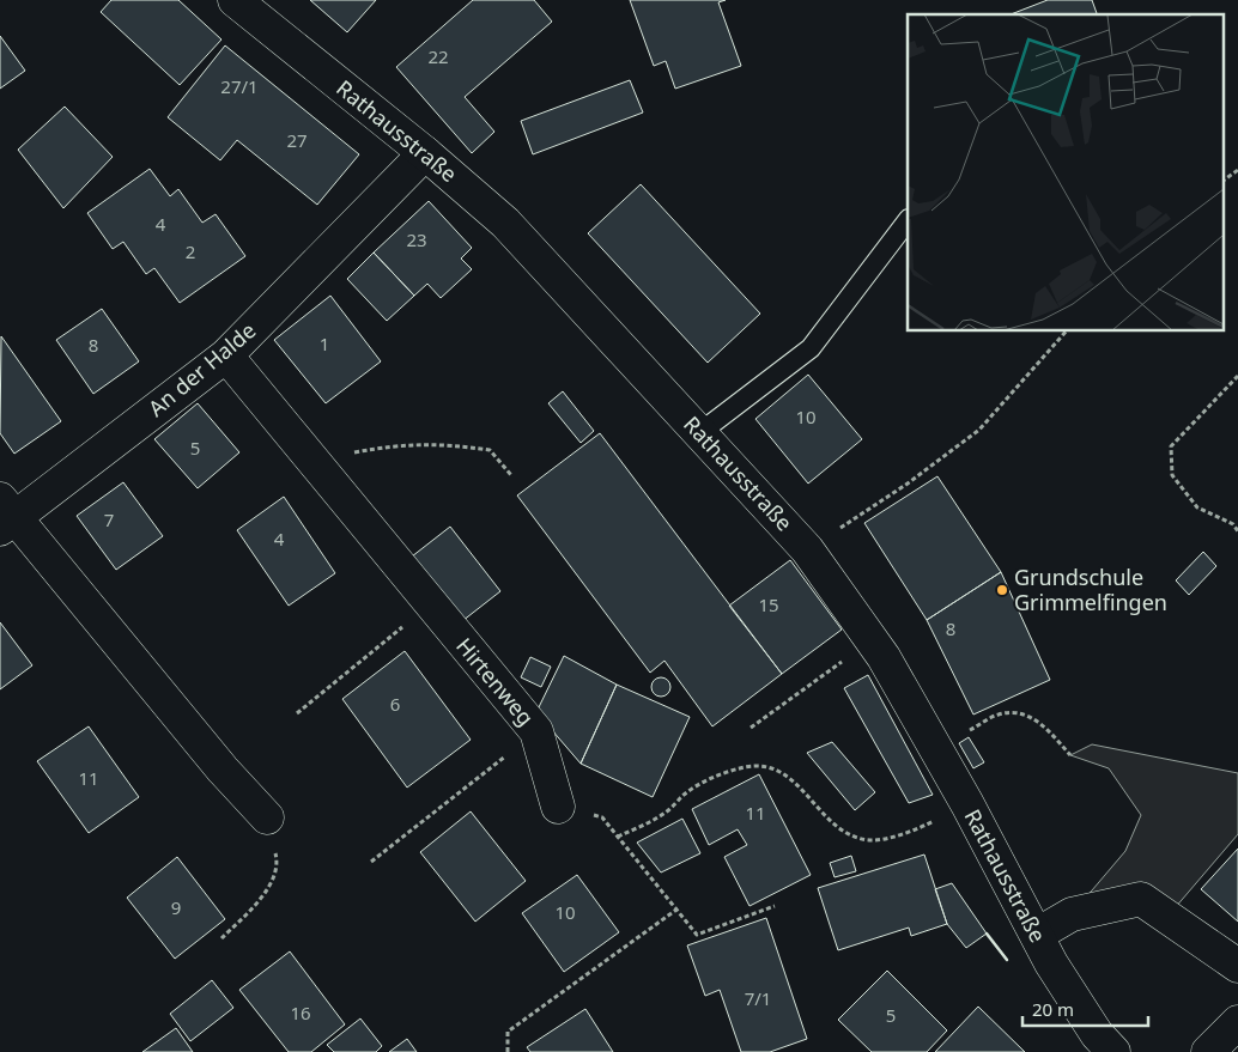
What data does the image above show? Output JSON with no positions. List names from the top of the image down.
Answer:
{
  "streets": {
    "street": ["Rathausstraße", "An der Halde", "Hirtenweg"]
  },
  "crossings": [
    ["Rathausstraße", "An der Halde"],
    ["An der Halde", "Hirtenweg"]
  ],
  "places": ["Grundschule Grimmelfingen"],
  "house_numbers": [
    "22",
    "27/1",
    "27",
    "4",
    "23",
    "2",
    "1",
    "8",
    "10",
    "5",
    "7",
    "4",
    "15",
    "8",
    "6",
    "11",
    "11",
    "9",
    "10",
    "7/1",
    "16",
    "5"
  ],
  "scale_bar": "20 m"
}
